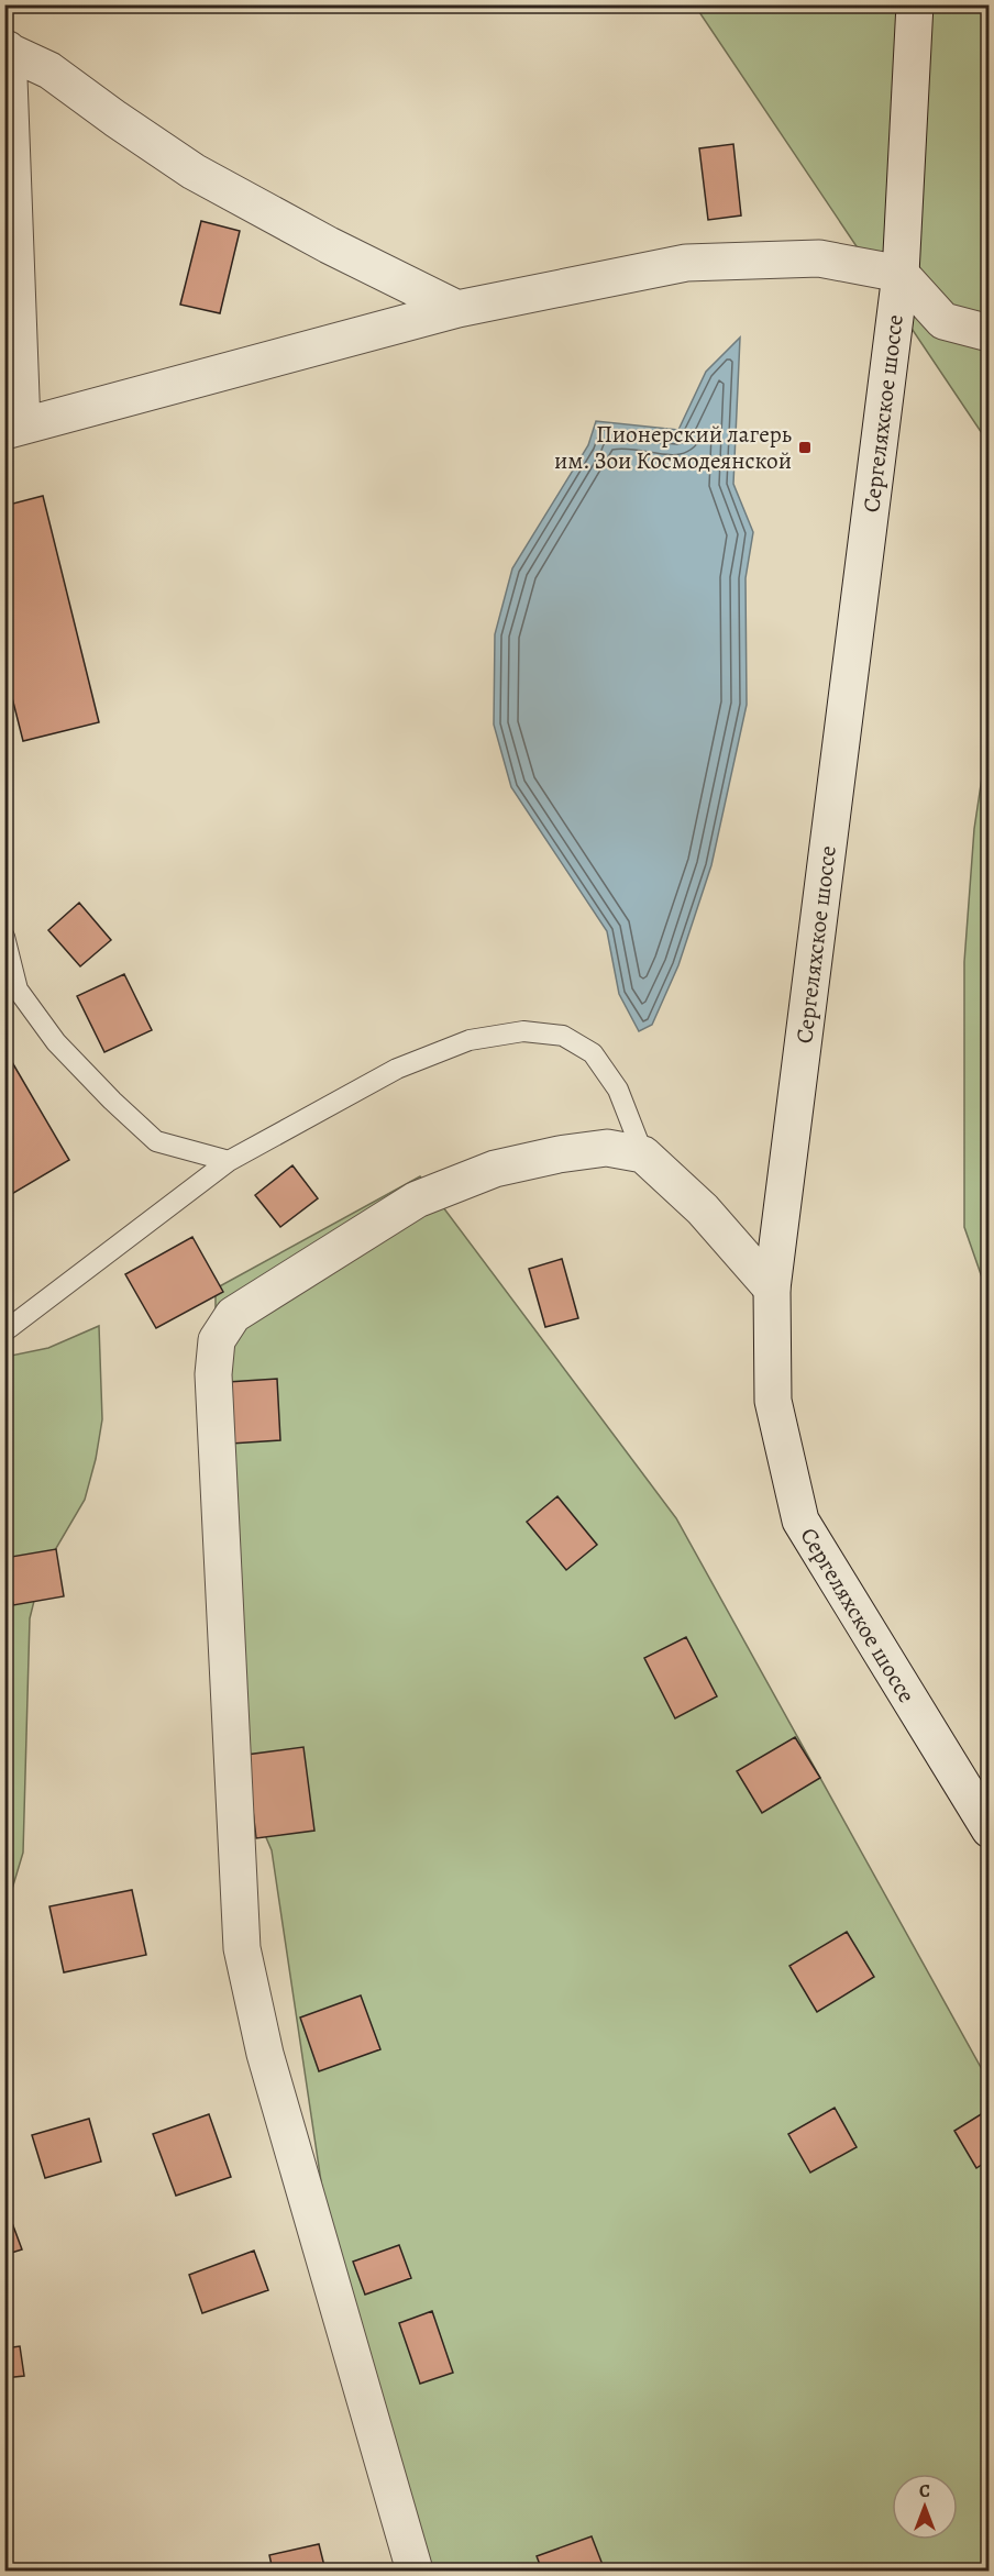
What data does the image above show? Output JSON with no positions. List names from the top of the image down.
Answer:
{
  "streets": {
    "street": ["Сергеляхское шоссе"]
  },
  "places": {
    "transit": ["Пионерский лагерь им. Зои Космодеянской"]
  },
  "north": "top"
}
